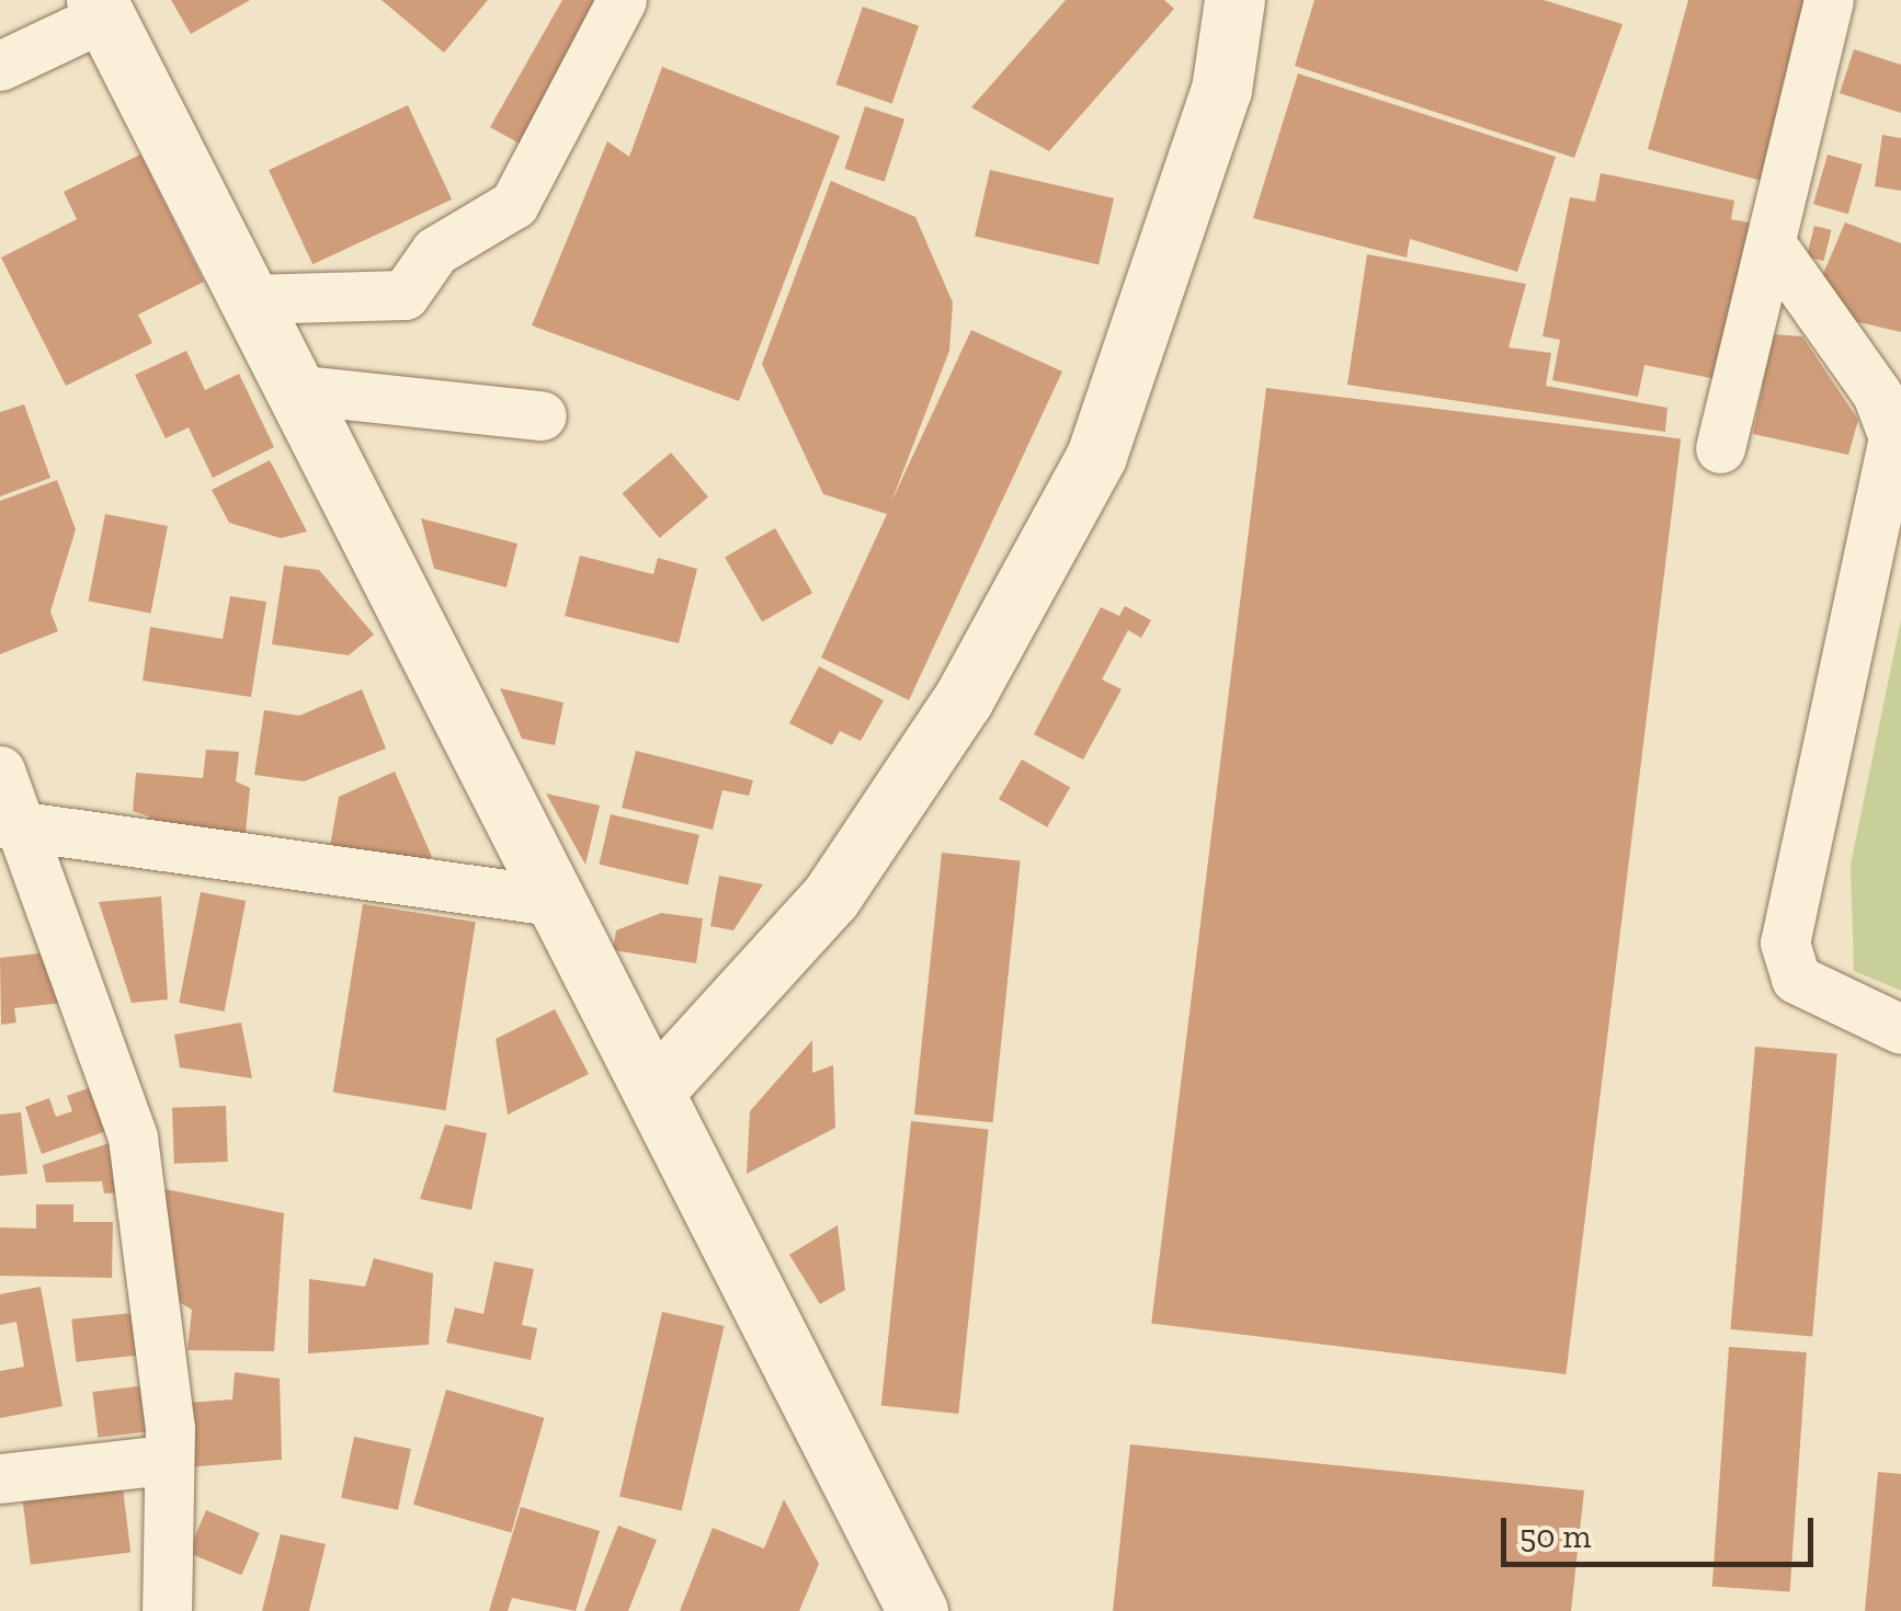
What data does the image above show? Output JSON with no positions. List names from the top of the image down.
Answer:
{
  "scale_bar": "50 m"
}
